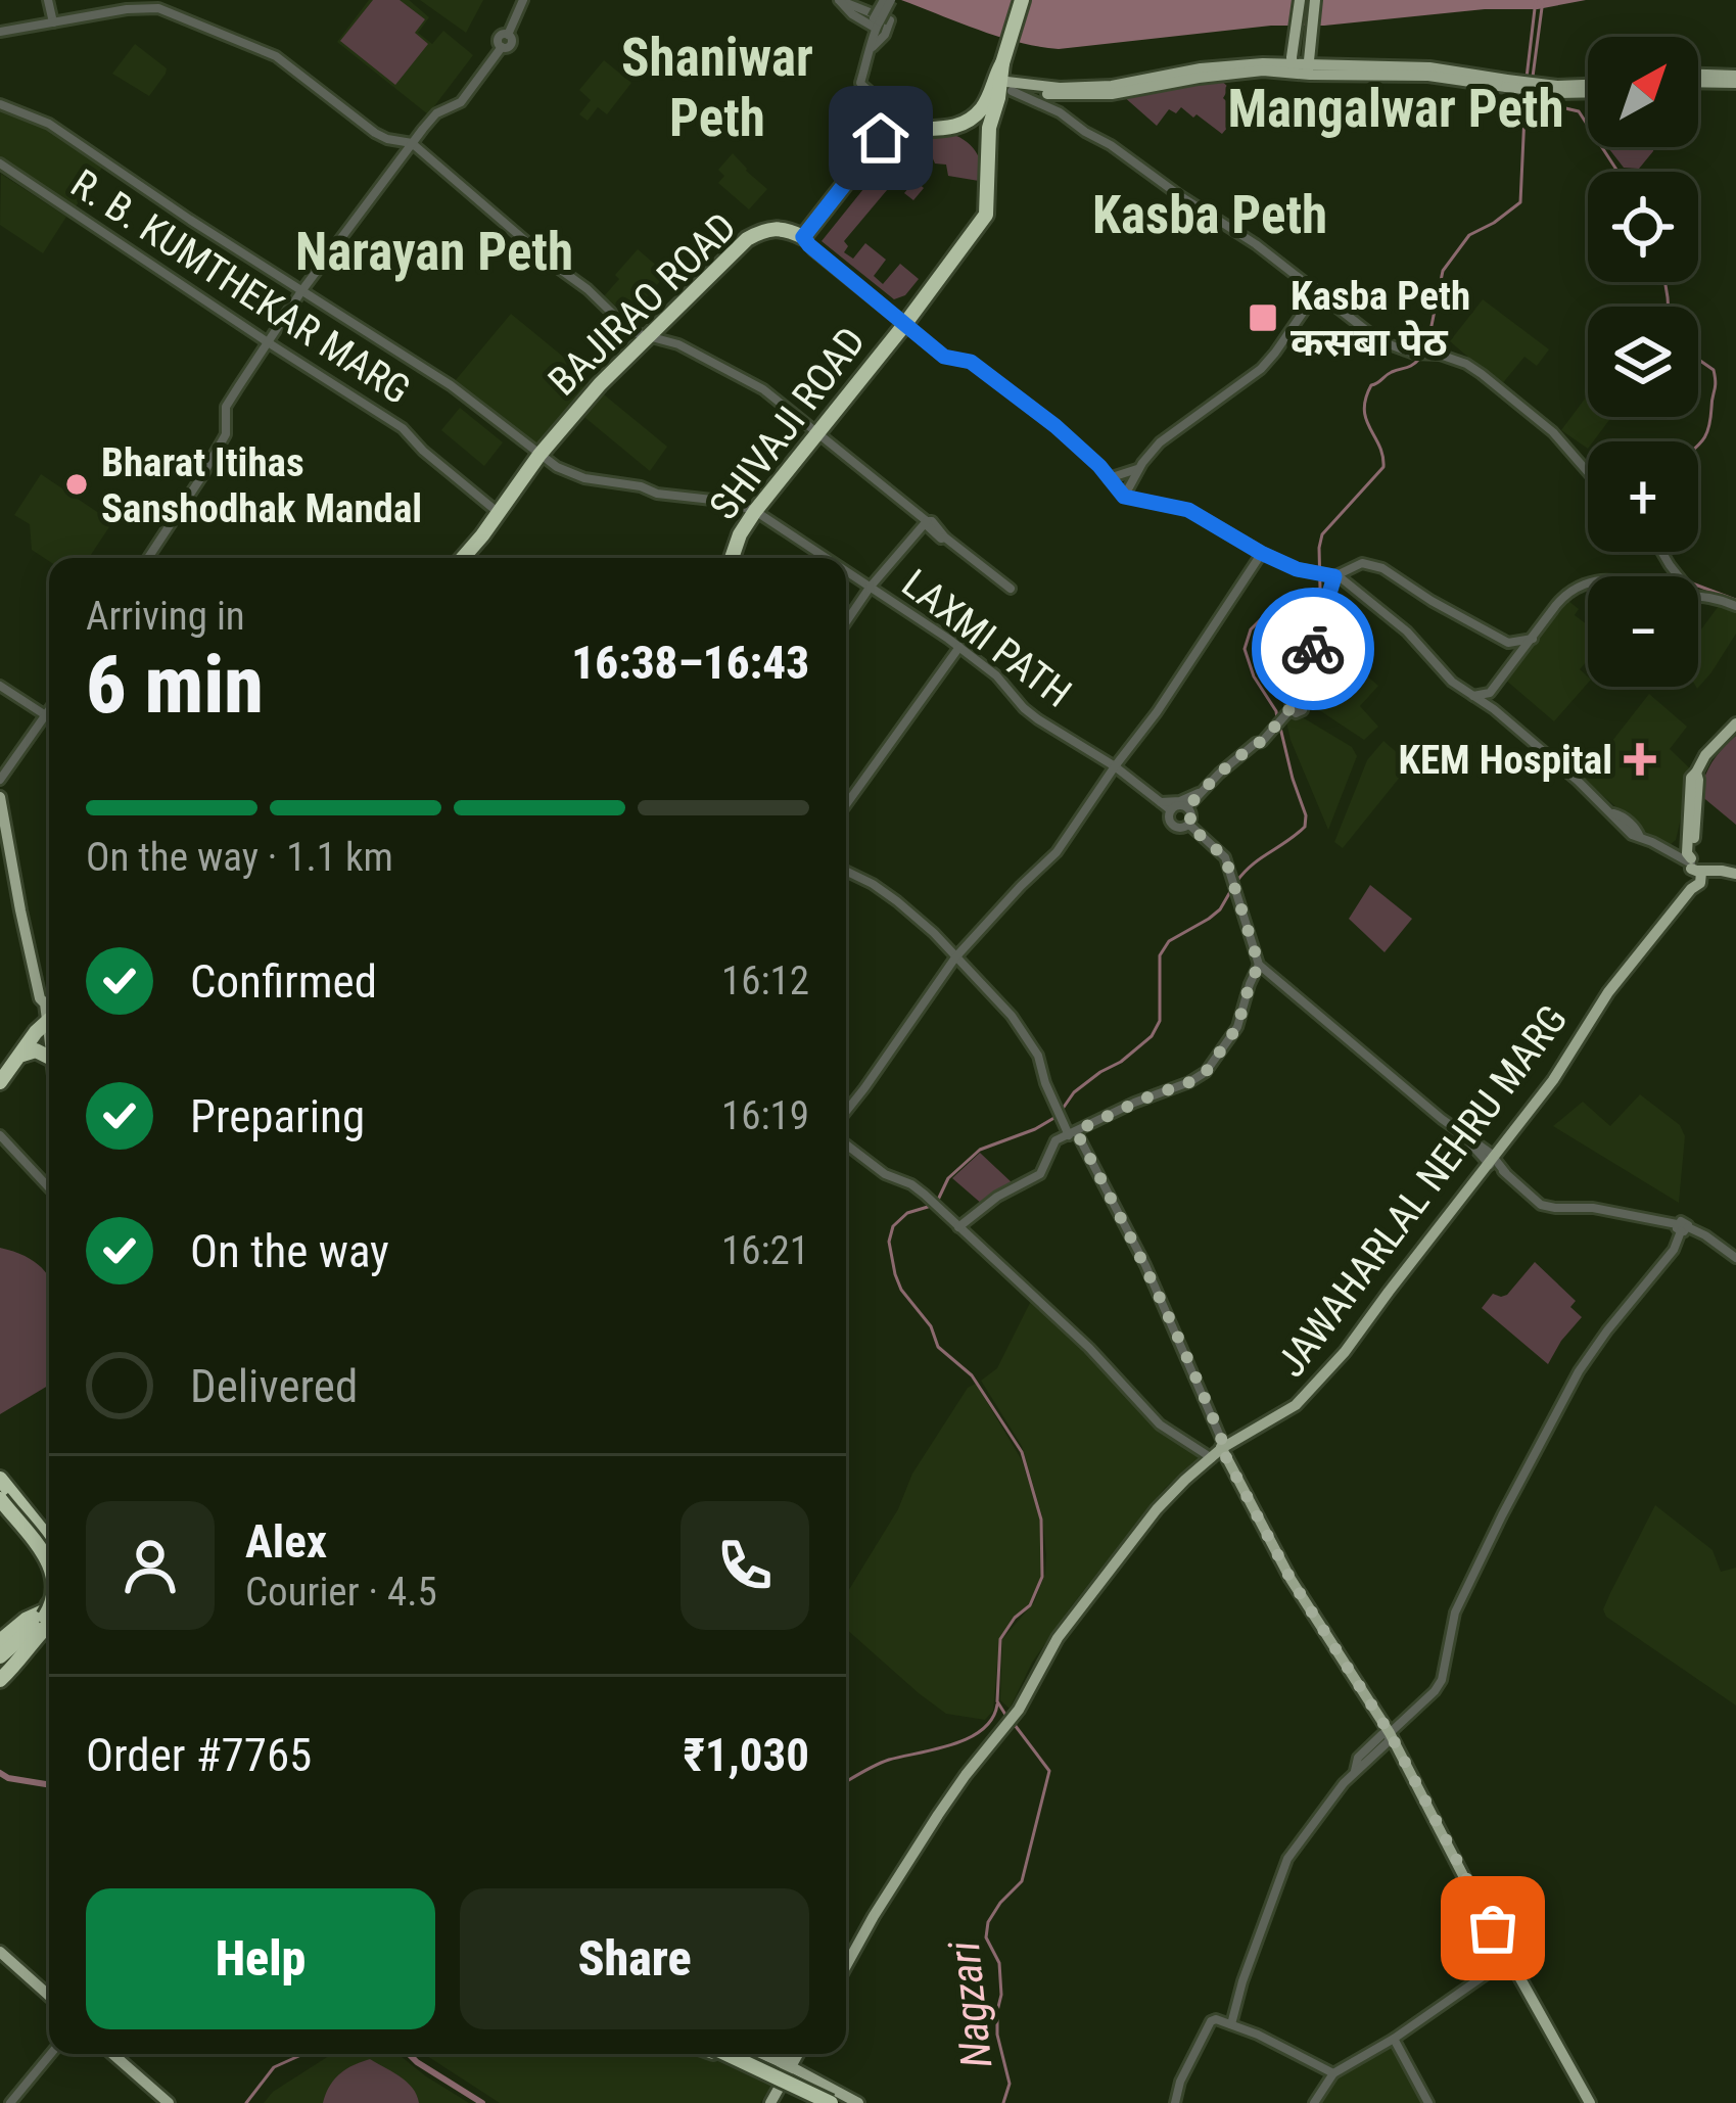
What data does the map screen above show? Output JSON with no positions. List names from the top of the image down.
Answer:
{
  "streets": {
    "highway": ["BAJIRAO ROAD", "SHIVAJI ROAD"],
    "main road": ["JAWAHARLAL NEHRU MARG"],
    "street": ["R. B. KUMTHEKAR MARG", "LAXMI PATH"]
  },
  "crossings": [
    ["R. B. KUMTHEKAR MARG", "BAJIRAO ROAD"],
    ["BAJIRAO ROAD", "LAXMI PATH"],
    ["SHIVAJI ROAD", "LAXMI PATH"]
  ],
  "districts": [
    "Shaniwar Peth",
    "Mangalwar Peth",
    "Kasba Peth",
    "Narayan Peth"
  ],
  "water": ["Nagzari"],
  "places": {
    "transit": ["Kasba Peth कसबा पेठ"],
    "other": ["Bharat Itihas Sanshodhak Mandal"],
    "health": ["KEM Hospital"]
  },
  "north": "top right",
  "page": {
    "map_buttons": ["+", "−"],
    "heading": ["6 min", "Arriving in", "16:38–16:43"],
    "panel": [
      "Alex",
      "Courier · 4.5",
      "Order #7765",
      "₹1,030"
    ],
    "bar": "On the way · 1.1 km",
    "list": [
      ["Confirmed", "16:12"],
      ["Preparing", "16:19"],
      ["On the way", "16:21"],
      "Delivered"
    ],
    "buttons": ["Help", "Share"]
  }
}
